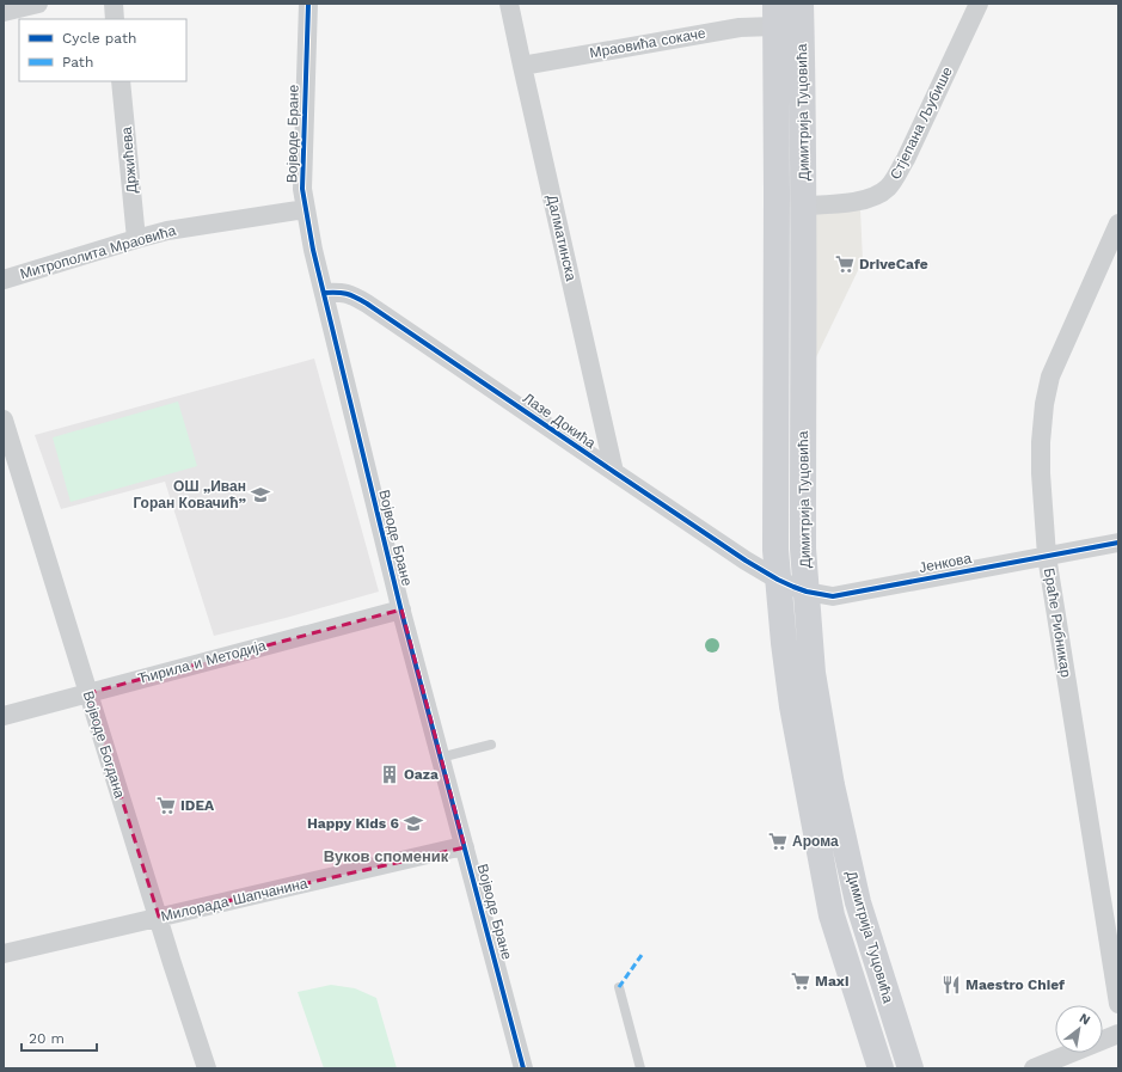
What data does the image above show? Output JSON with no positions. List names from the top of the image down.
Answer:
{
  "streets": {
    "main road": ["Димитрија Туцовића"],
    "street": [
      "Мраовића сокаче",
      "Стјепана Љубише",
      "Војводе Бране",
      "Држићева",
      "Далматинска",
      "Митрополита Мраовића",
      "Лазе Докића",
      "Јенкова",
      "Браће Рибникар",
      "Ћирила и Методија",
      "Војводе Богдана",
      "Милорада Шапчанина"
    ]
  },
  "crossings": [
    ["Мраовића сокаче", "Димитрија Туцовића"],
    ["Мраовића сокаче", "Далматинска"],
    ["Димитрија Туцовића", "Стјепана Љубише"],
    ["Димитрија Туцовића", "Лазе Докића"],
    ["Димитрија Туцовића", "Јенкова"],
    ["Војводе Бране", "Митрополита Мраовића"],
    ["Војводе Бране", "Лазе Докића"],
    ["Војводе Бране", "Ћирила и Методија"],
    ["Војводе Бране", "Милорада Шапчанина"],
    ["Држићева", "Митрополита Мраовића"],
    ["Далматинска", "Лазе Докића"],
    ["Лазе Докића", "Јенкова"],
    ["Јенкова", "Браће Рибникар"],
    ["Ћирила и Методија", "Војводе Богдана"],
    ["Војводе Богдана", "Милорада Шапчанина"]
  ],
  "districts": ["Вуков споменик"],
  "places": {
    "supermarket": [
      "DriveCafe",
      "IDEA",
      "Арома",
      "Maxi"
    ],
    "school or university": ["ОШ „Иван Горан Ковачић”", "Happy Kids 6"],
    "building": ["Oaza"],
    "restaurant": ["Maestro Chief"]
  },
  "legend": ["Cycle path", "Path"],
  "scale_bar": "20 m",
  "north": "top right"
}
